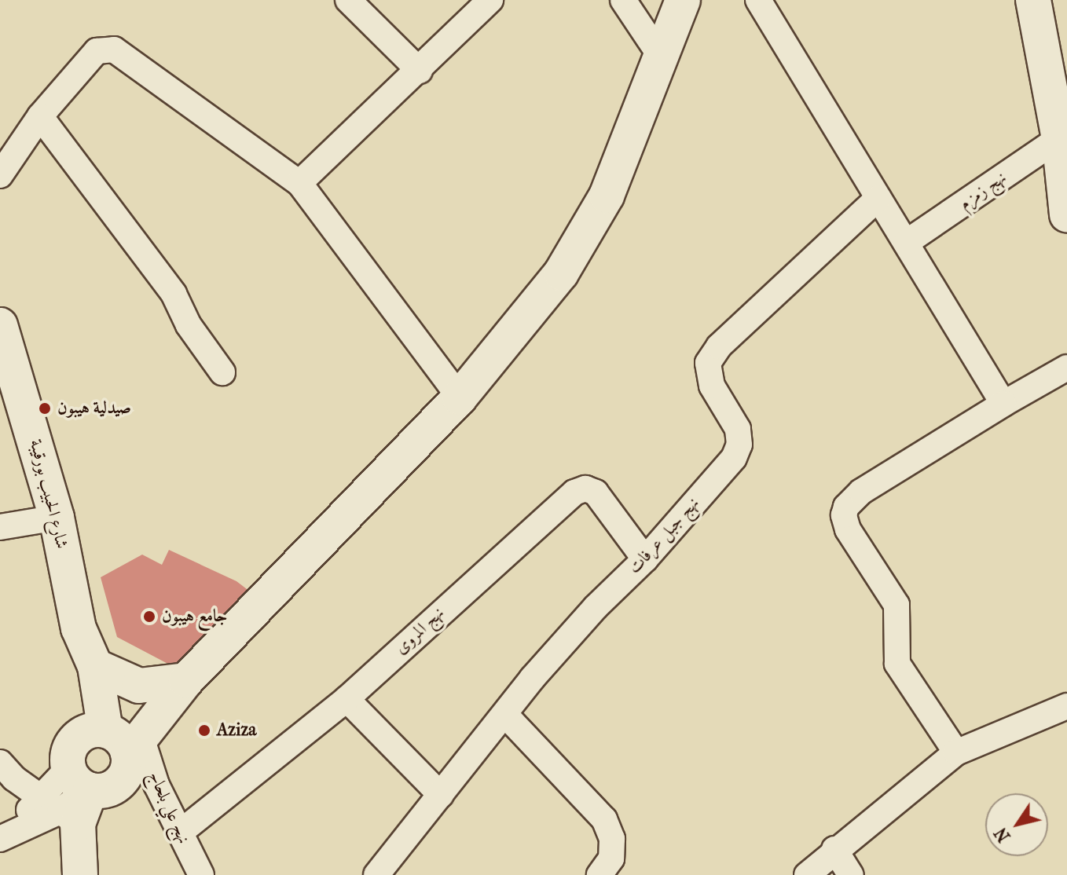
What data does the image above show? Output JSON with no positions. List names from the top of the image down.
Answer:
{
  "streets": {
    "main road": ["شارع الحبيب بورقيبة"],
    "street": [
      "نهج زمزم",
      "نهج جبل عرفات",
      "نهج المروى",
      "نهج علي بلحاج"
    ]
  },
  "crossings": [
    ["شارع الحبيب بورقيبة", "نهج علي بلحاج"],
    ["نهج جبل عرفات", "نهج المروى"],
    ["نهج المروى", "نهج علي بلحاج"]
  ],
  "places": ["صيدلية هيبون", "جامع هيبون", "Aziza"],
  "north": "bottom left"
}
